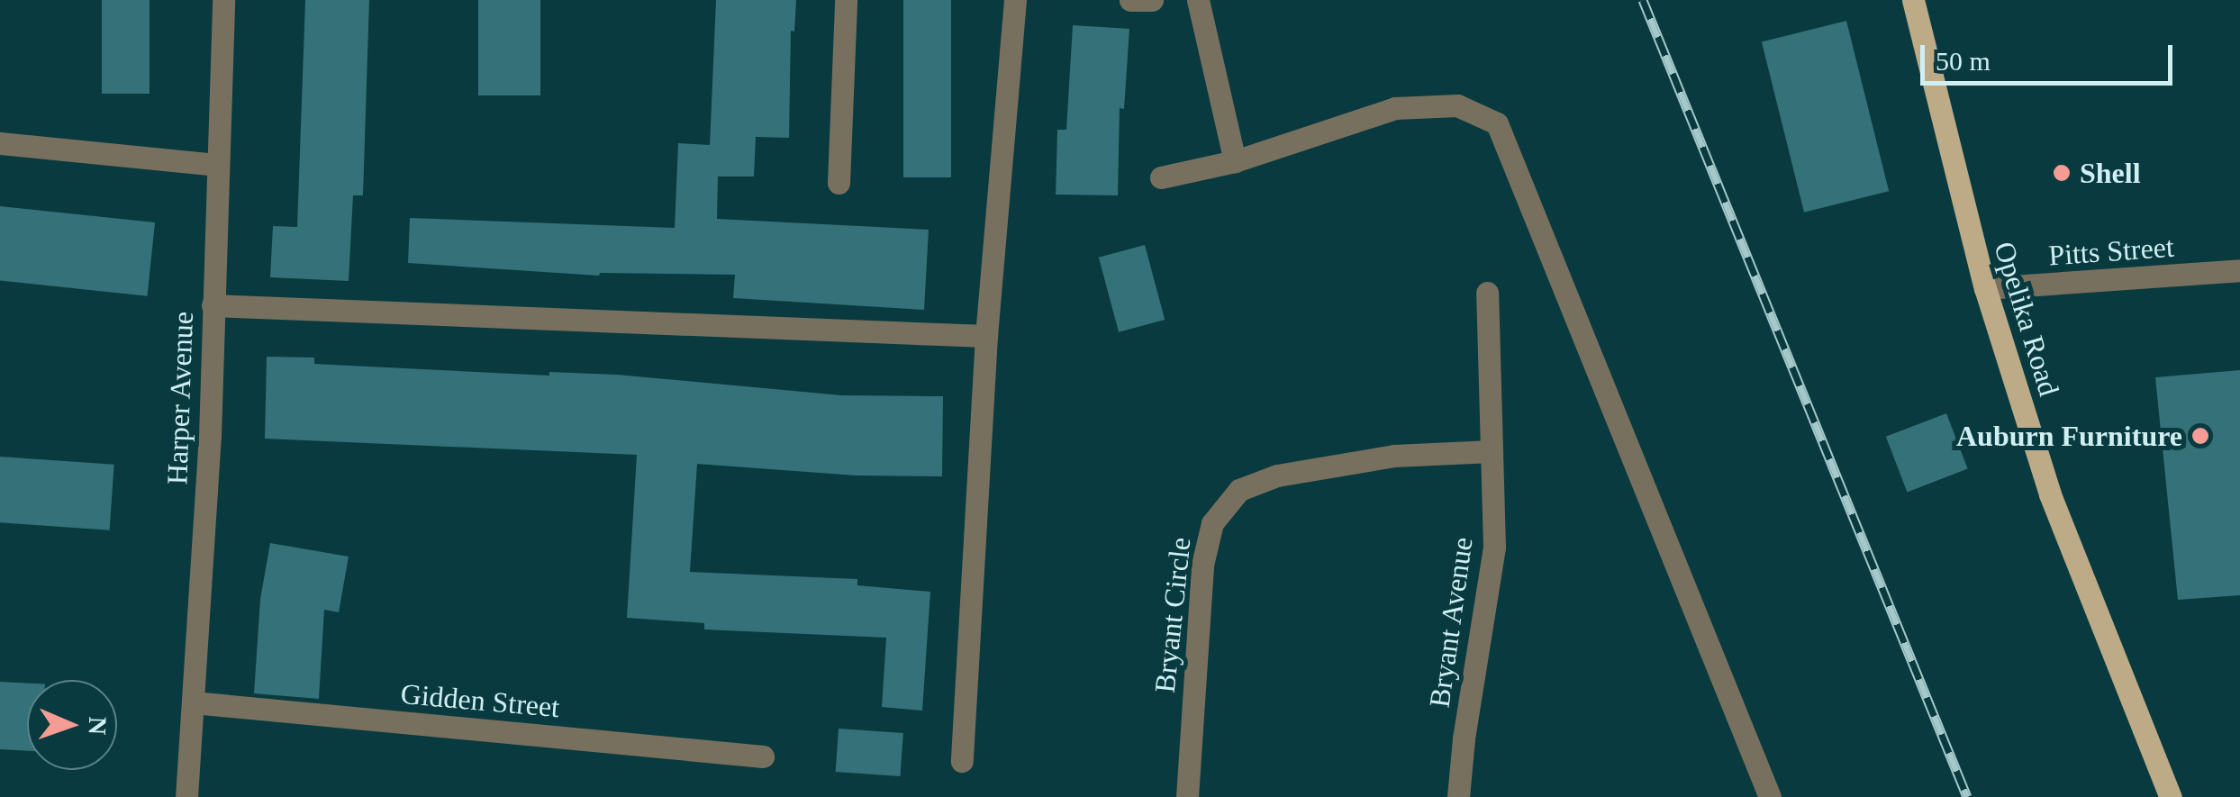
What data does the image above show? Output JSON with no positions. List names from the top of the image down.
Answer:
{
  "streets": {
    "main road": ["Opelika Road"],
    "street": [
      "Pitts Street",
      "Harper Avenue",
      "Bryant Circle",
      "Bryant Avenue",
      "Gidden Street"
    ]
  },
  "crossings": [
    ["Pitts Street", "Opelika Road"],
    ["Harper Avenue", "Gidden Street"],
    ["Bryant Circle", "Bryant Avenue"]
  ],
  "places": ["Shell", "Auburn Furniture"],
  "scale_bar": "50 m",
  "north": "right"
}
